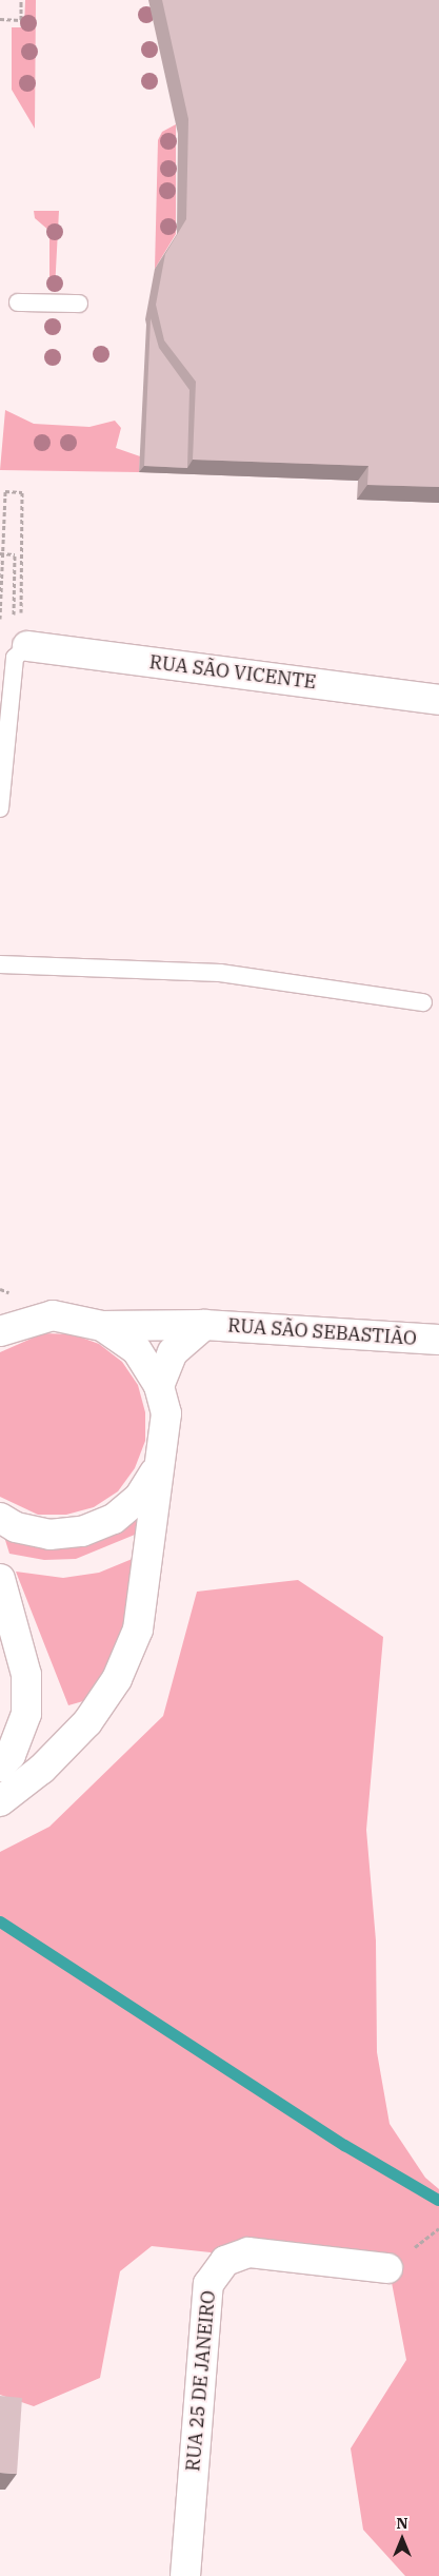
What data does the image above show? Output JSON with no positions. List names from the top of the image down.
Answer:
{
  "streets": {
    "street": ["RUA SÃO VICENTE", "RUA SÃO SEBASTIÃO", "RUA 25 DE JANEIRO"]
  },
  "north": "top"
}
